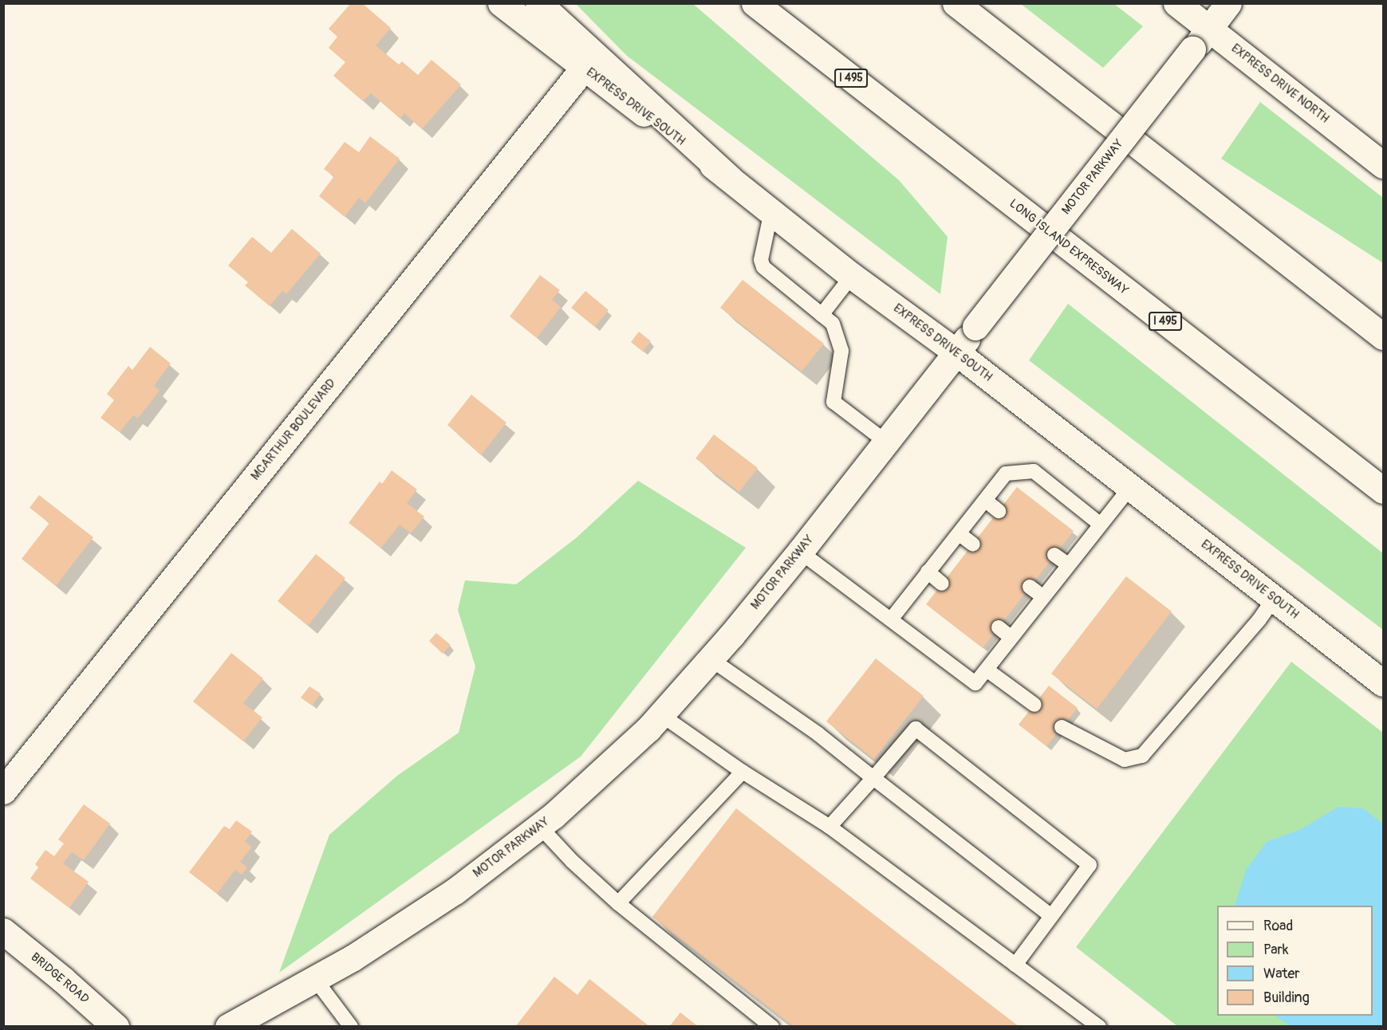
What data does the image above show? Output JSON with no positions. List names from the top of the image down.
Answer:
{
  "streets": {
    "main road": [
      "I 495",
      "EXPRESS DRIVE NORTH",
      "EXPRESS DRIVE SOUTH",
      "MOTOR PARKWAY",
      "LONG ISLAND EXPRESSWAY",
      "MCARTHUR BOULEVARD",
      "BRIDGE ROAD"
    ]
  },
  "crossings": [
    ["EXPRESS DRIVE NORTH", "MOTOR PARKWAY"],
    ["EXPRESS DRIVE SOUTH", "MOTOR PARKWAY"],
    ["EXPRESS DRIVE SOUTH", "MCARTHUR BOULEVARD"]
  ],
  "legend": [
    "Road",
    "Park",
    "Water",
    "Building"
  ]
}
